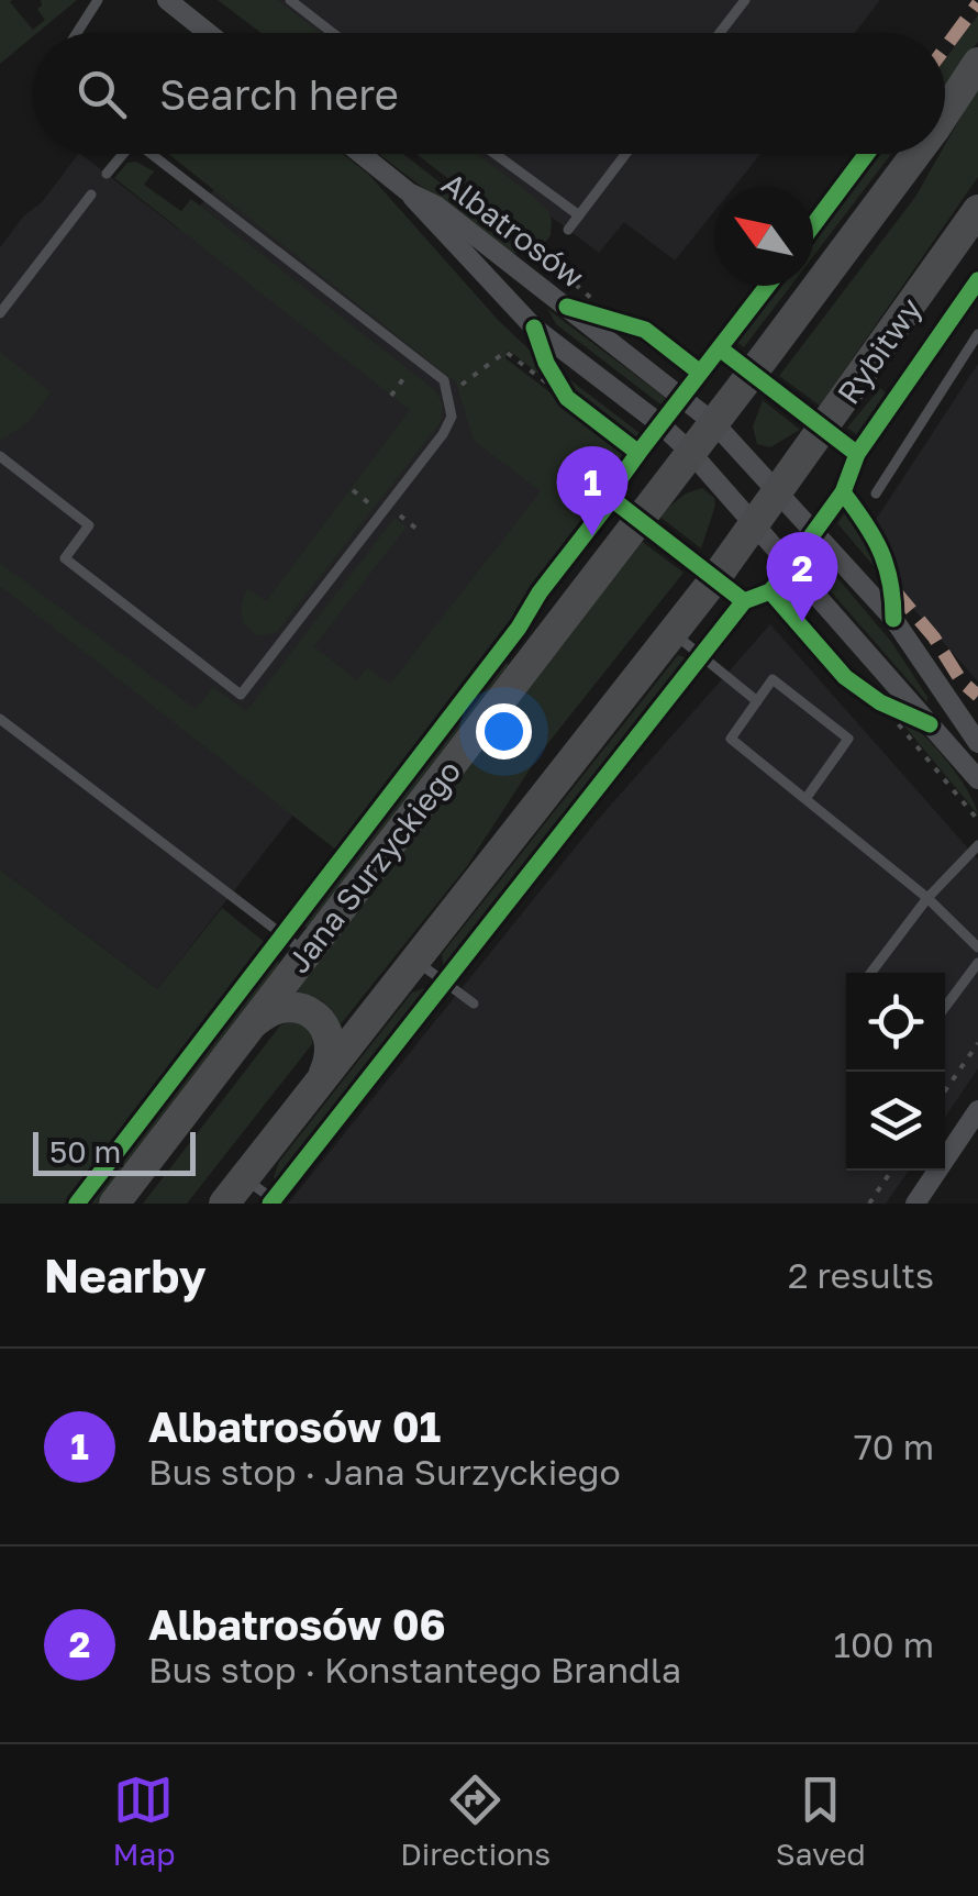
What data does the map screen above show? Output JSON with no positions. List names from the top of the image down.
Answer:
{
  "streets": {
    "main road": ["Rybitwy", "Jana Surzyckiego"],
    "street": ["Albatrosów"]
  },
  "crossings": [
    ["Albatrosów", "Rybitwy"],
    ["Albatrosów", "Jana Surzyckiego"]
  ],
  "scale_bar": "50 m",
  "north": "top left",
  "page": {
    "search": "Search here",
    "pins": ["1", "2"],
    "scale": "50 m",
    "heading": ["Nearby", "2 results"],
    "list": [
      {
        "mark": "1",
        "name": "Albatrosów 01",
        "note": "Bus stop · Jana Surzyckiego",
        "value": "70 m"
      },
      {
        "mark": "2",
        "name": "Albatrosów 06",
        "note": "Bus stop · Konstantego Brandla",
        "value": "100 m"
      }
    ],
    "nav": ["Map", "Directions", "Saved"]
  }
}
